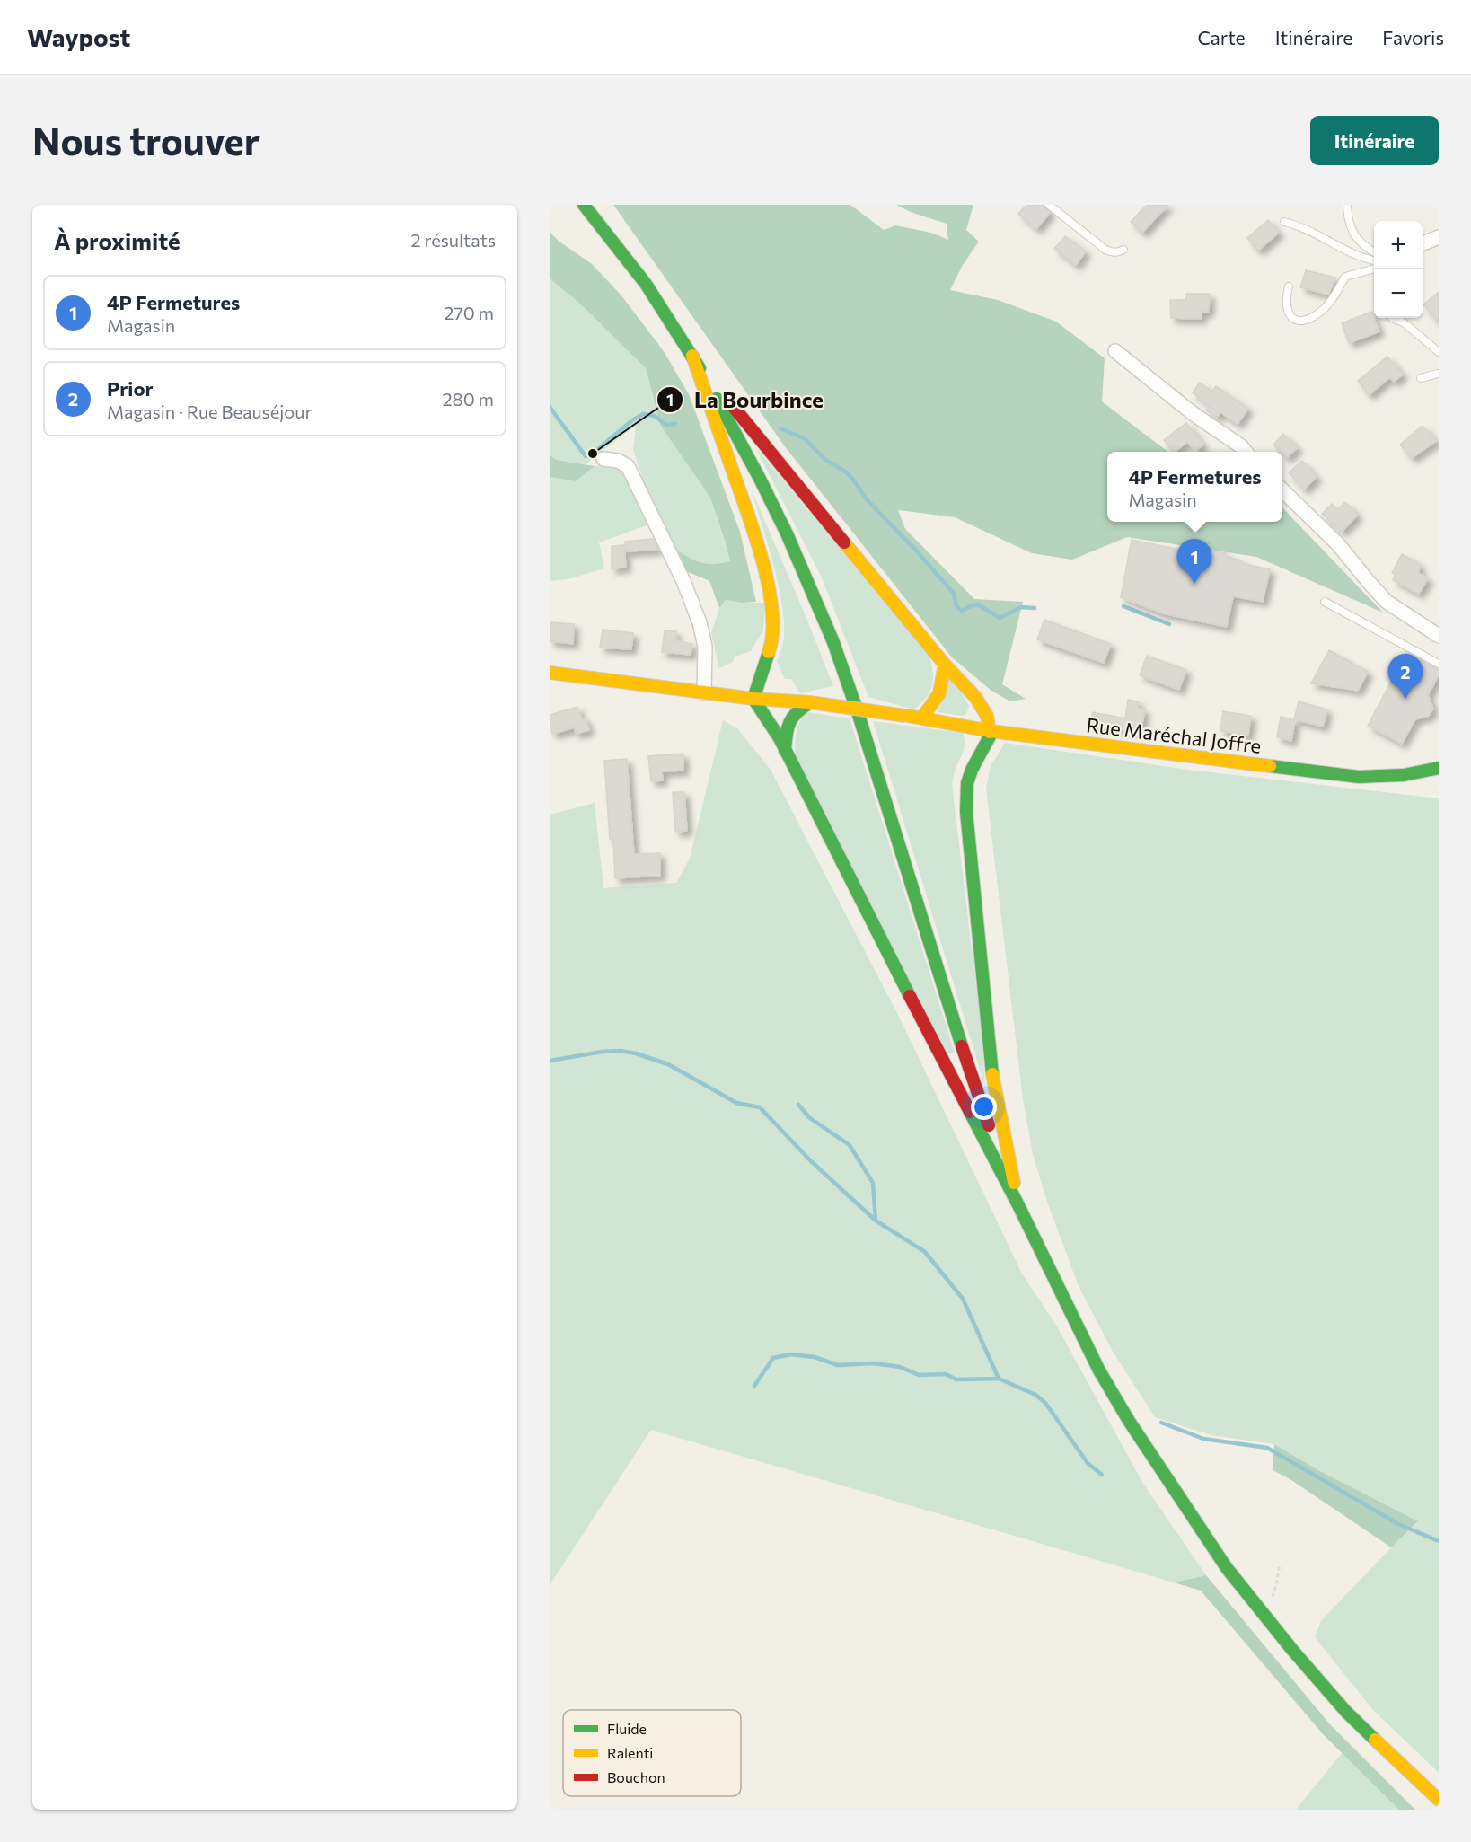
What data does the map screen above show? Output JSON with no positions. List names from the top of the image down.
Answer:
{
  "streets": {
    "main road": ["Rue Maréchal Joffre"]
  },
  "places": ["La Bourbince"],
  "legend": ["Fluide", "Ralenti", "Bouchon"],
  "page": {
    "header": "Waypost",
    "nav": ["Carte", "Itinéraire", "Favoris"],
    "buttons": "Itinéraire",
    "title": "Nous trouver",
    "heading": ["À proximité", "2 résultats"],
    "map_buttons": ["+", "−"],
    "list": [
      {
        "mark": "1",
        "name": "4P Fermetures",
        "note": "Magasin",
        "value": "270 m"
      },
      {
        "mark": "2",
        "name": "Prior",
        "note": "Magasin · Rue Beauséjour",
        "value": "280 m"
      }
    ],
    "popup": ["4P Fermetures", "Magasin"],
    "pins": ["1", "2"]
  }
}
